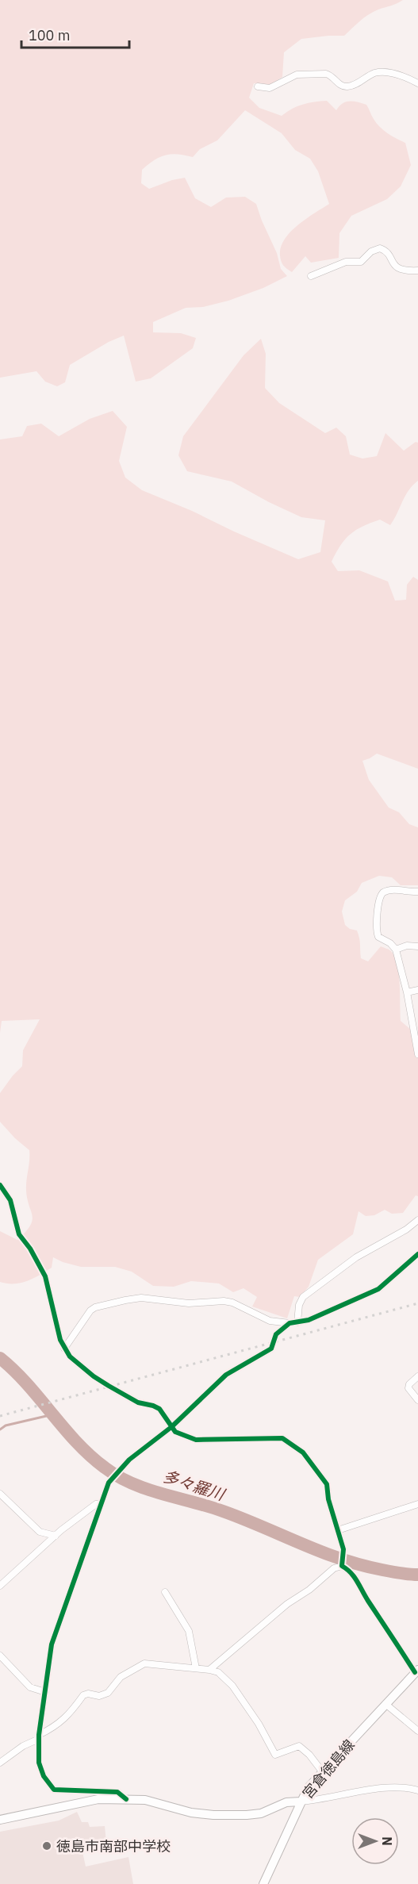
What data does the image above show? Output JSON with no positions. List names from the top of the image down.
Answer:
{
  "streets": {
    "street": ["宮倉徳島線"]
  },
  "water": ["多々羅川"],
  "places": ["徳島市南部中学校"],
  "scale_bar": "100 m",
  "north": "right"
}
